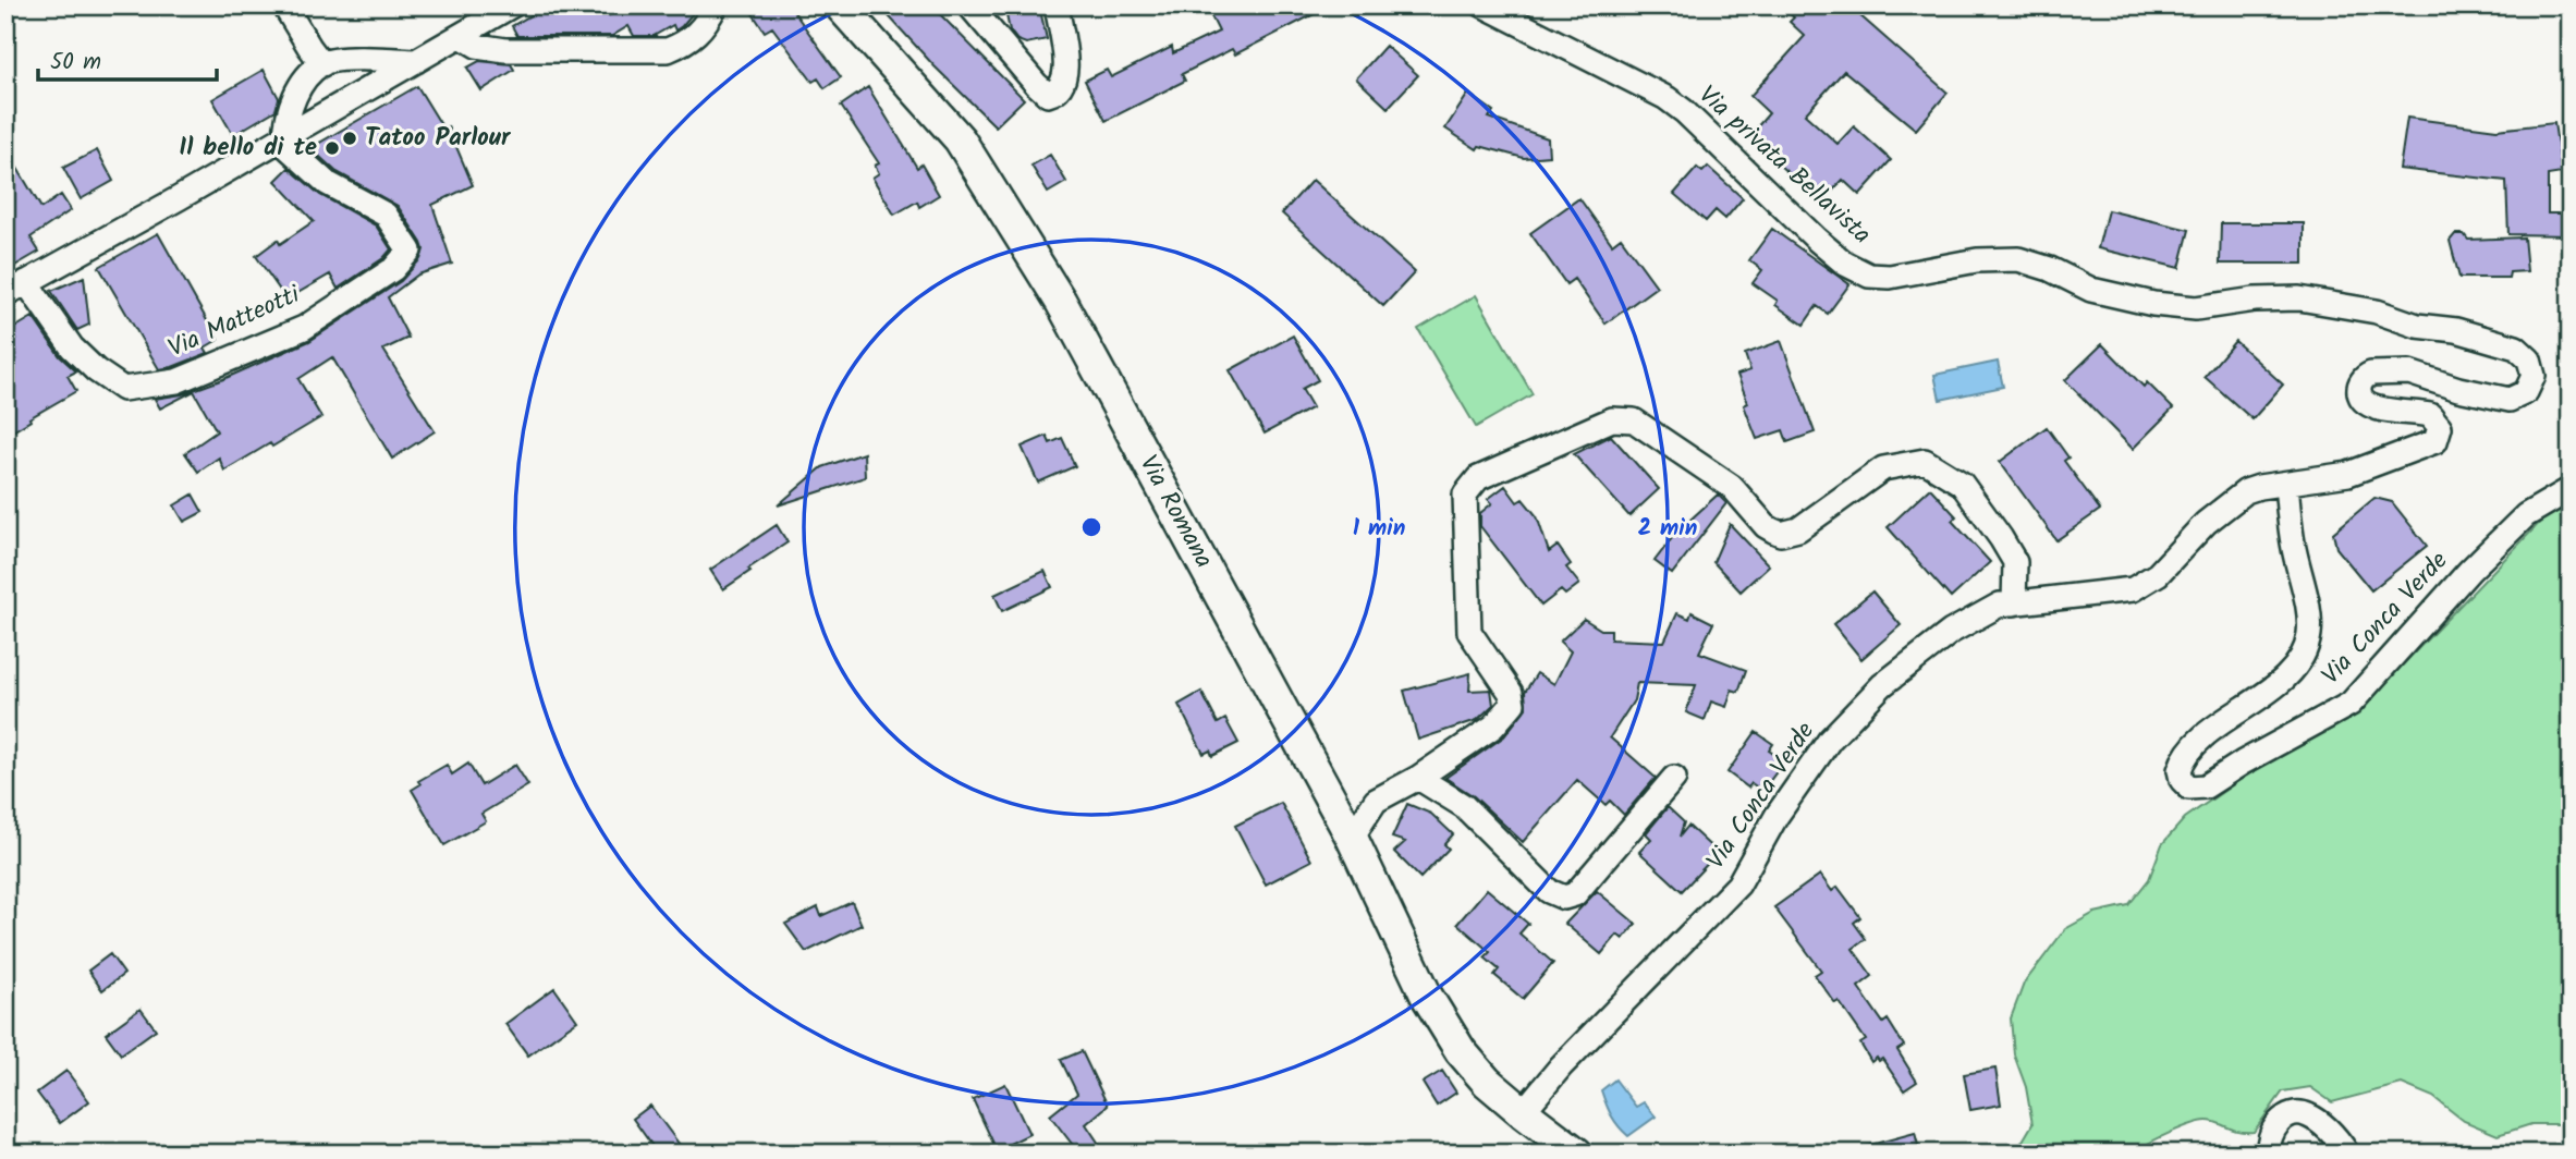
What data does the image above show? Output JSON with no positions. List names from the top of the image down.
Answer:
{
  "streets": {
    "street": [
      "Via privata Bellavista",
      "Via Matteotti",
      "Via Romana",
      "Via Conca Verde"
    ]
  },
  "crossings": [
    ["Via privata Bellavista", "Via Conca Verde"],
    ["Via Romana", "Via Conca Verde"]
  ],
  "places": ["Tatoo Parlour", "Il bello di te"],
  "scale_bar": "50 m",
  "rings": ["1 min", "2 min"]
}
